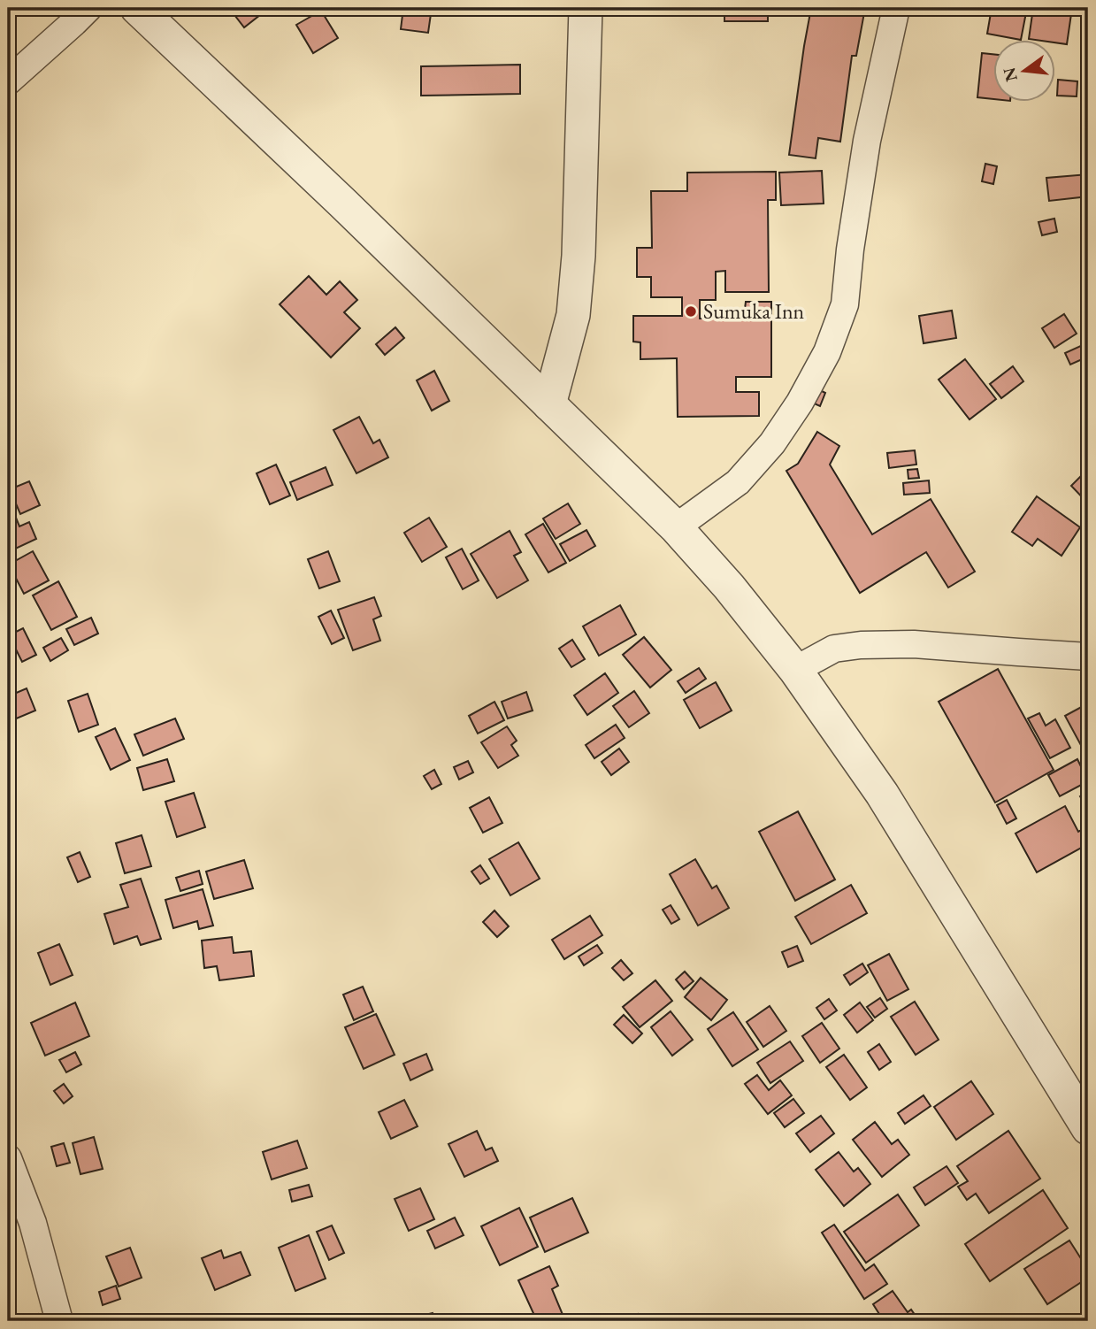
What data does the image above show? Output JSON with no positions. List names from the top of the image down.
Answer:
{
  "places": ["Sumuka Inn"],
  "north": "left"
}
